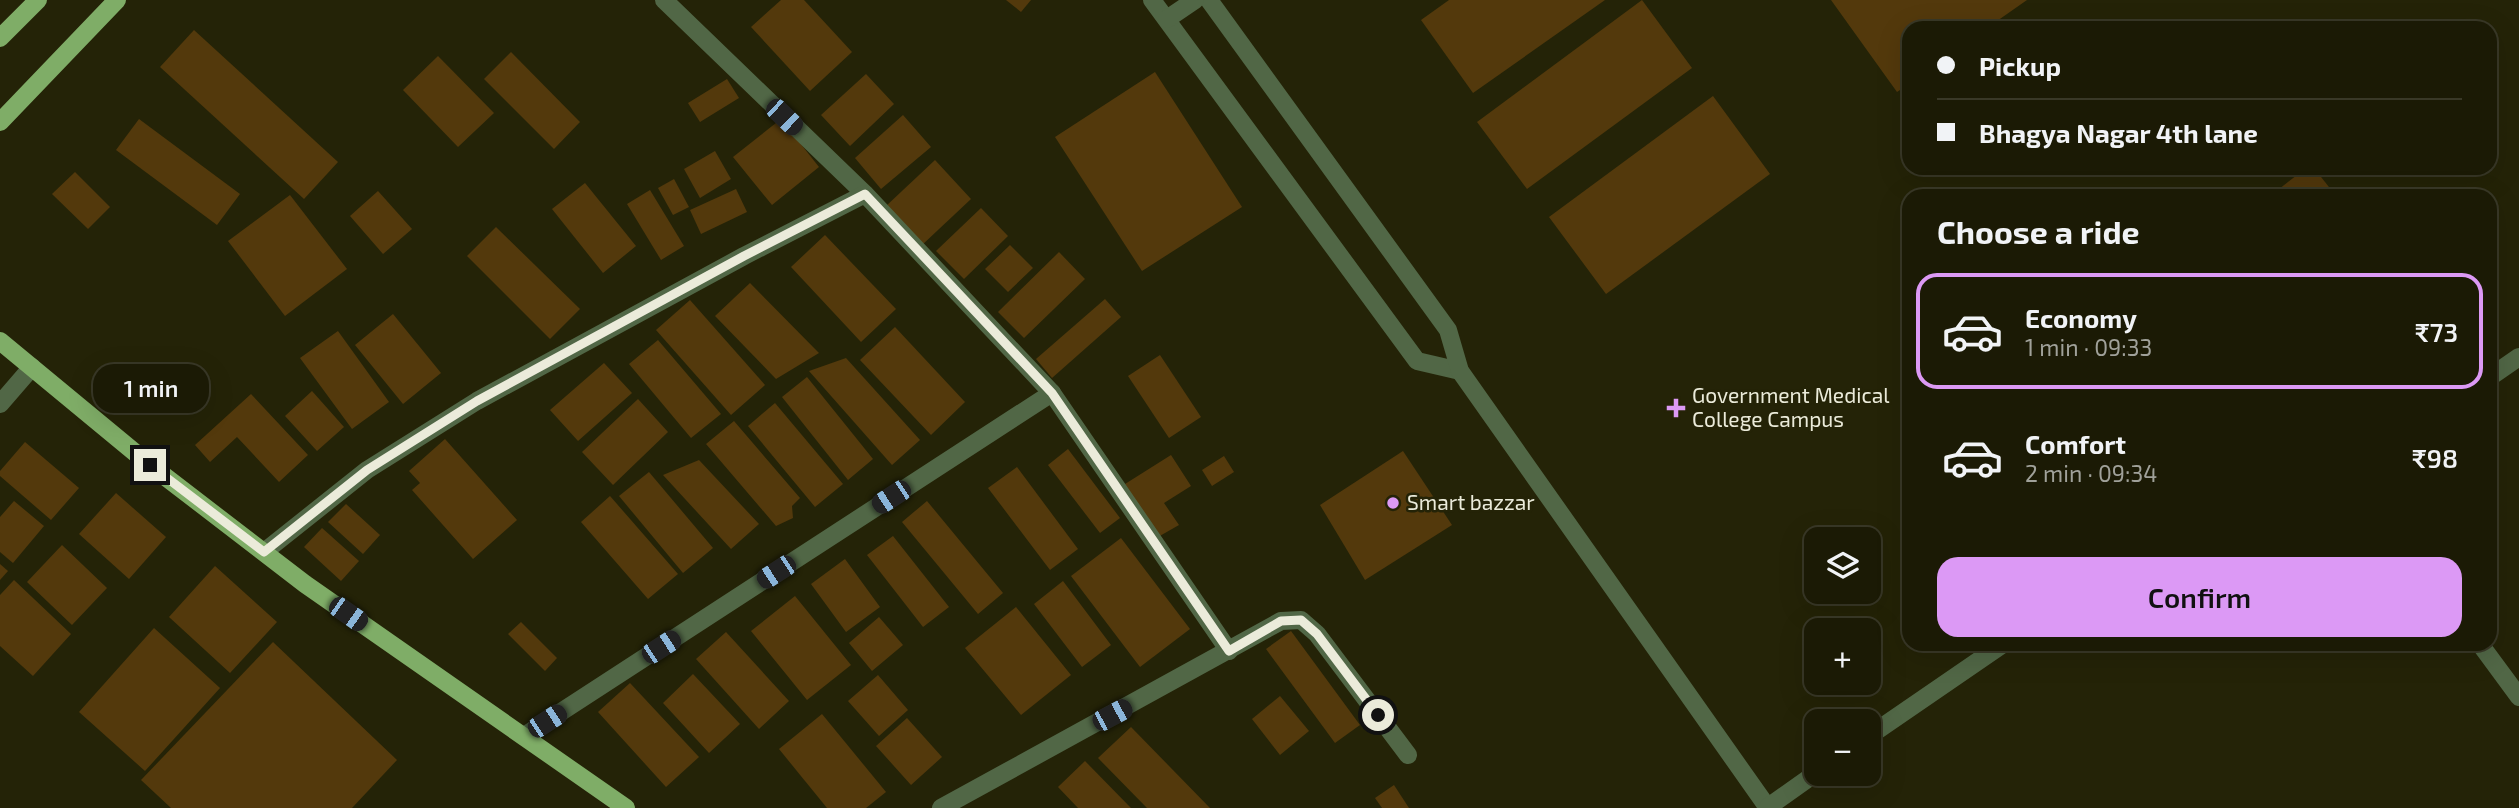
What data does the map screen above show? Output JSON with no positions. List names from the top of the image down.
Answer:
{
  "places": {
    "health": ["Government Medical College Campus"],
    "other": ["Smart bazzar"]
  },
  "page": {
    "banner": ["Pickup", "Bhagya Nagar 4th lane"],
    "heading": "Choose a ride",
    "list": [
      {
        "name": "Economy",
        "note": "1 min · 09:33",
        "value": "₹73"
      },
      {
        "name": "Comfort",
        "note": "2 min · 09:34",
        "value": "₹98"
      }
    ],
    "bubble": "1 min",
    "map_buttons": ["+", "−"],
    "buttons": "Confirm"
  }
}
